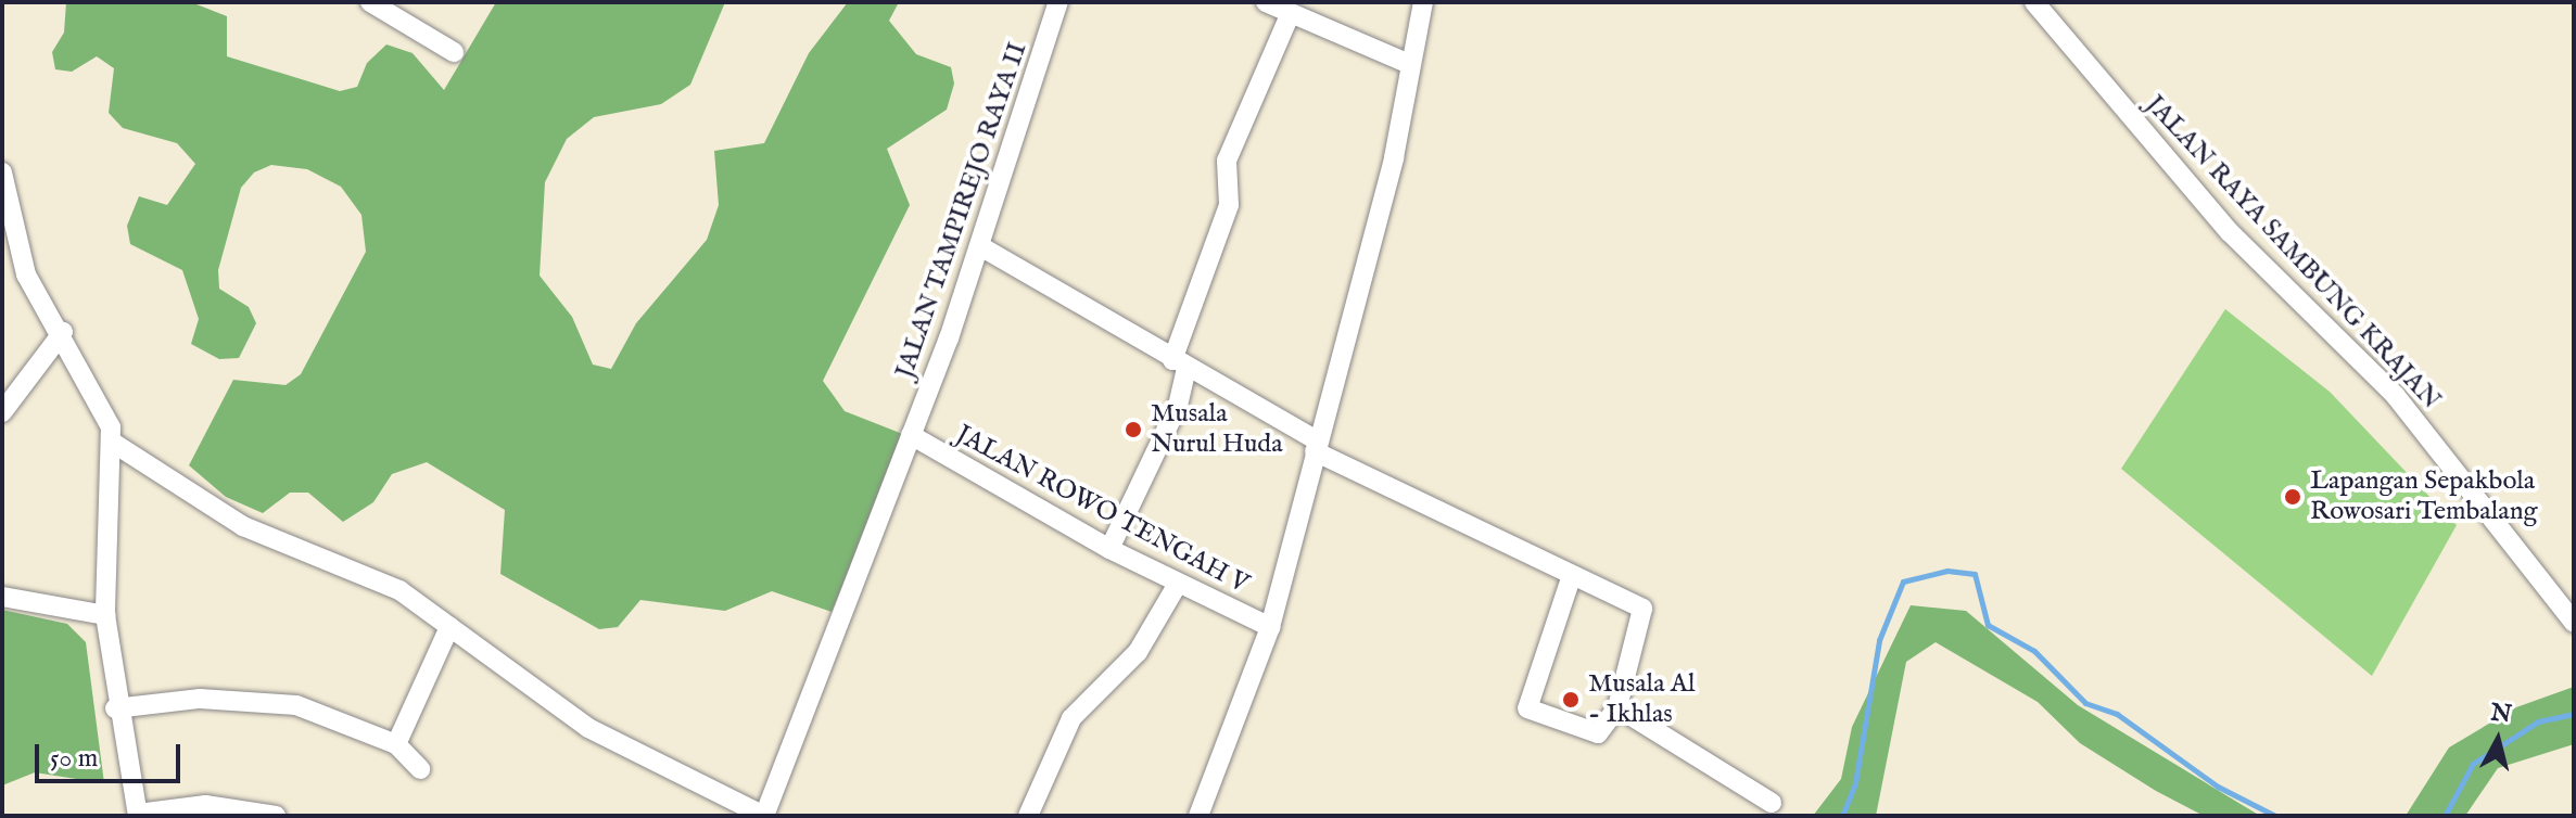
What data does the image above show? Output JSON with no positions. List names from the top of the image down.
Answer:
{
  "streets": {
    "street": ["JALAN TAMPIREJO RAYA II", "JALAN RAYA SAMBUNG KRAJAN", "JALAN ROWO TENGAH V"]
  },
  "crossings": [
    ["JALAN TAMPIREJO RAYA II", "JALAN ROWO TENGAH V"]
  ],
  "places": ["Musala Nurul Huda", "Lapangan Sepakbola Rowosari Tembalang", "Musala Al - Ikhlas"],
  "scale_bar": "50 m",
  "north": "top"
}
